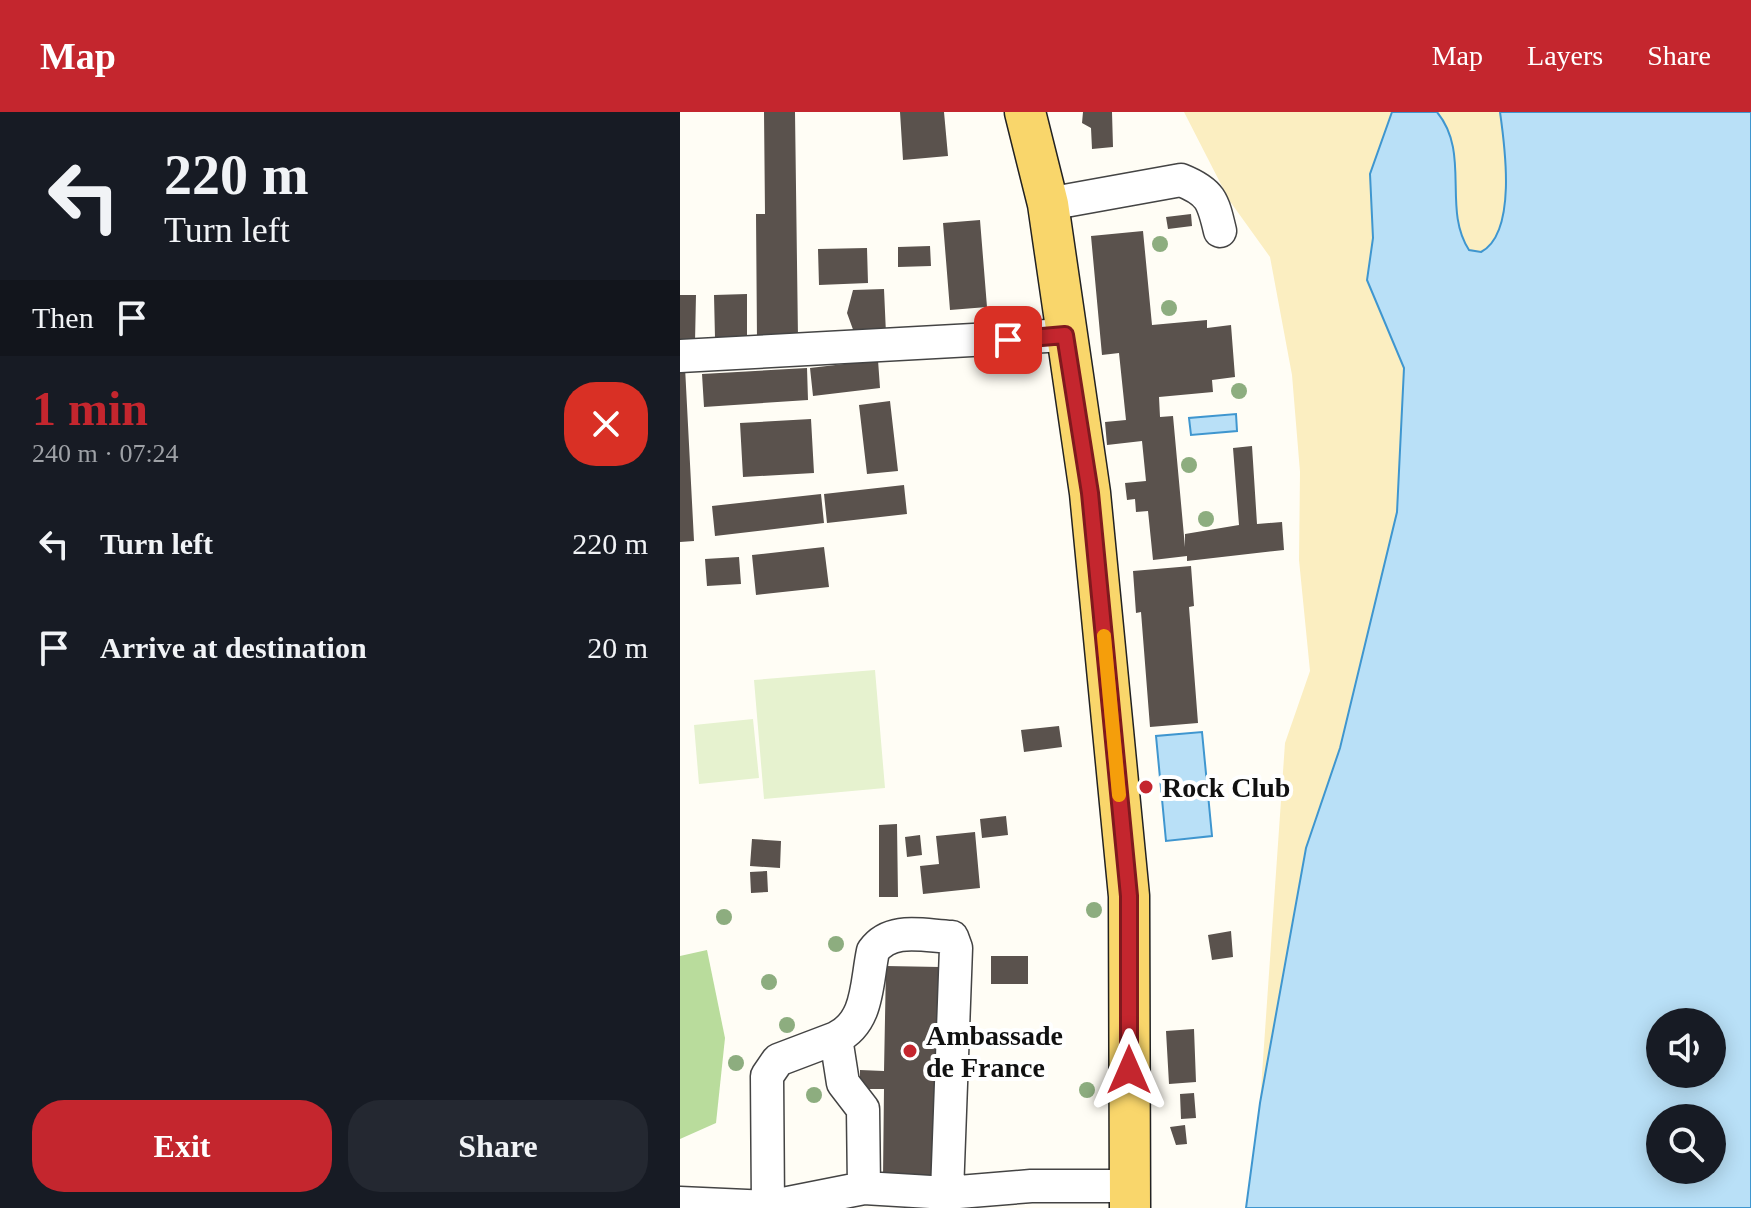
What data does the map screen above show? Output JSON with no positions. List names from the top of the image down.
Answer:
{
  "places": ["Rock Club", "Ambassade de France"],
  "page": {
    "header": "Map",
    "nav": ["Map", "Layers", "Share"],
    "turn": ["220 m", "Turn left"],
    "then": "Then",
    "heading": ["1 min", "240 m · 07:24"],
    "list": [
      {
        "name": "Turn left",
        "value": "220 m"
      },
      {
        "name": "Arrive at destination",
        "value": "20 m"
      }
    ],
    "buttons": ["Exit", "Share"]
  }
}
